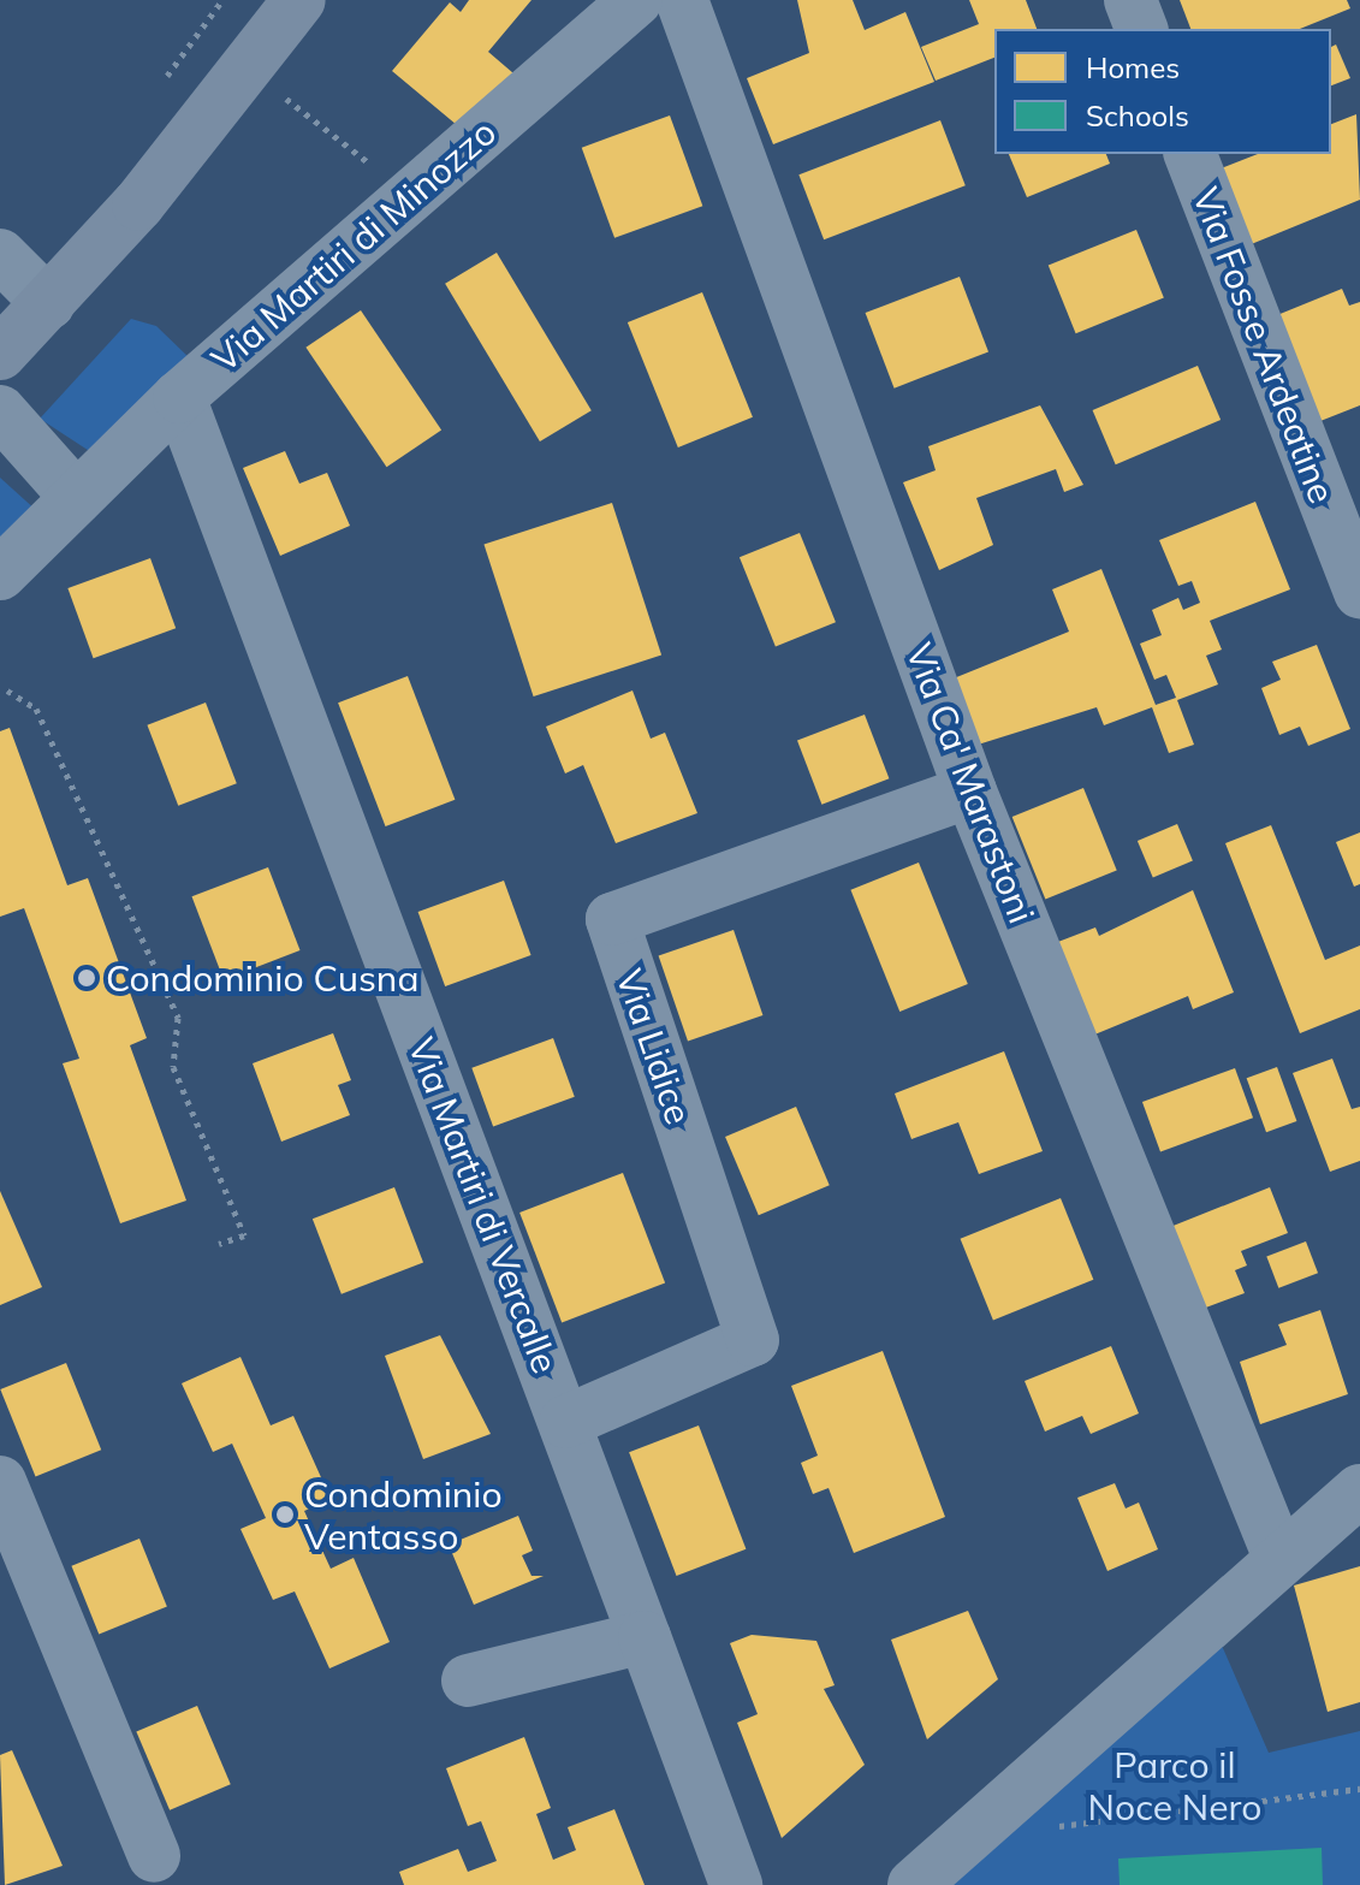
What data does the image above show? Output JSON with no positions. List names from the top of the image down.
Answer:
{
  "streets": {
    "street": [
      "Via Martiri di Minozzo",
      "Via Fosse Ardeatine",
      "Via Ca' Marastoni",
      "Via Lidice",
      "Via Martiri di Vercalle"
    ]
  },
  "crossings": [
    ["Via Martiri di Minozzo", "Via Martiri di Vercalle"],
    ["Via Ca' Marastoni", "Via Lidice"],
    ["Via Lidice", "Via Martiri di Vercalle"]
  ],
  "parks": ["Parco il Noce Nero"],
  "places": ["Condominio Cusna", "Condominio Ventasso"],
  "legend": ["Homes", "Schools"]
}
